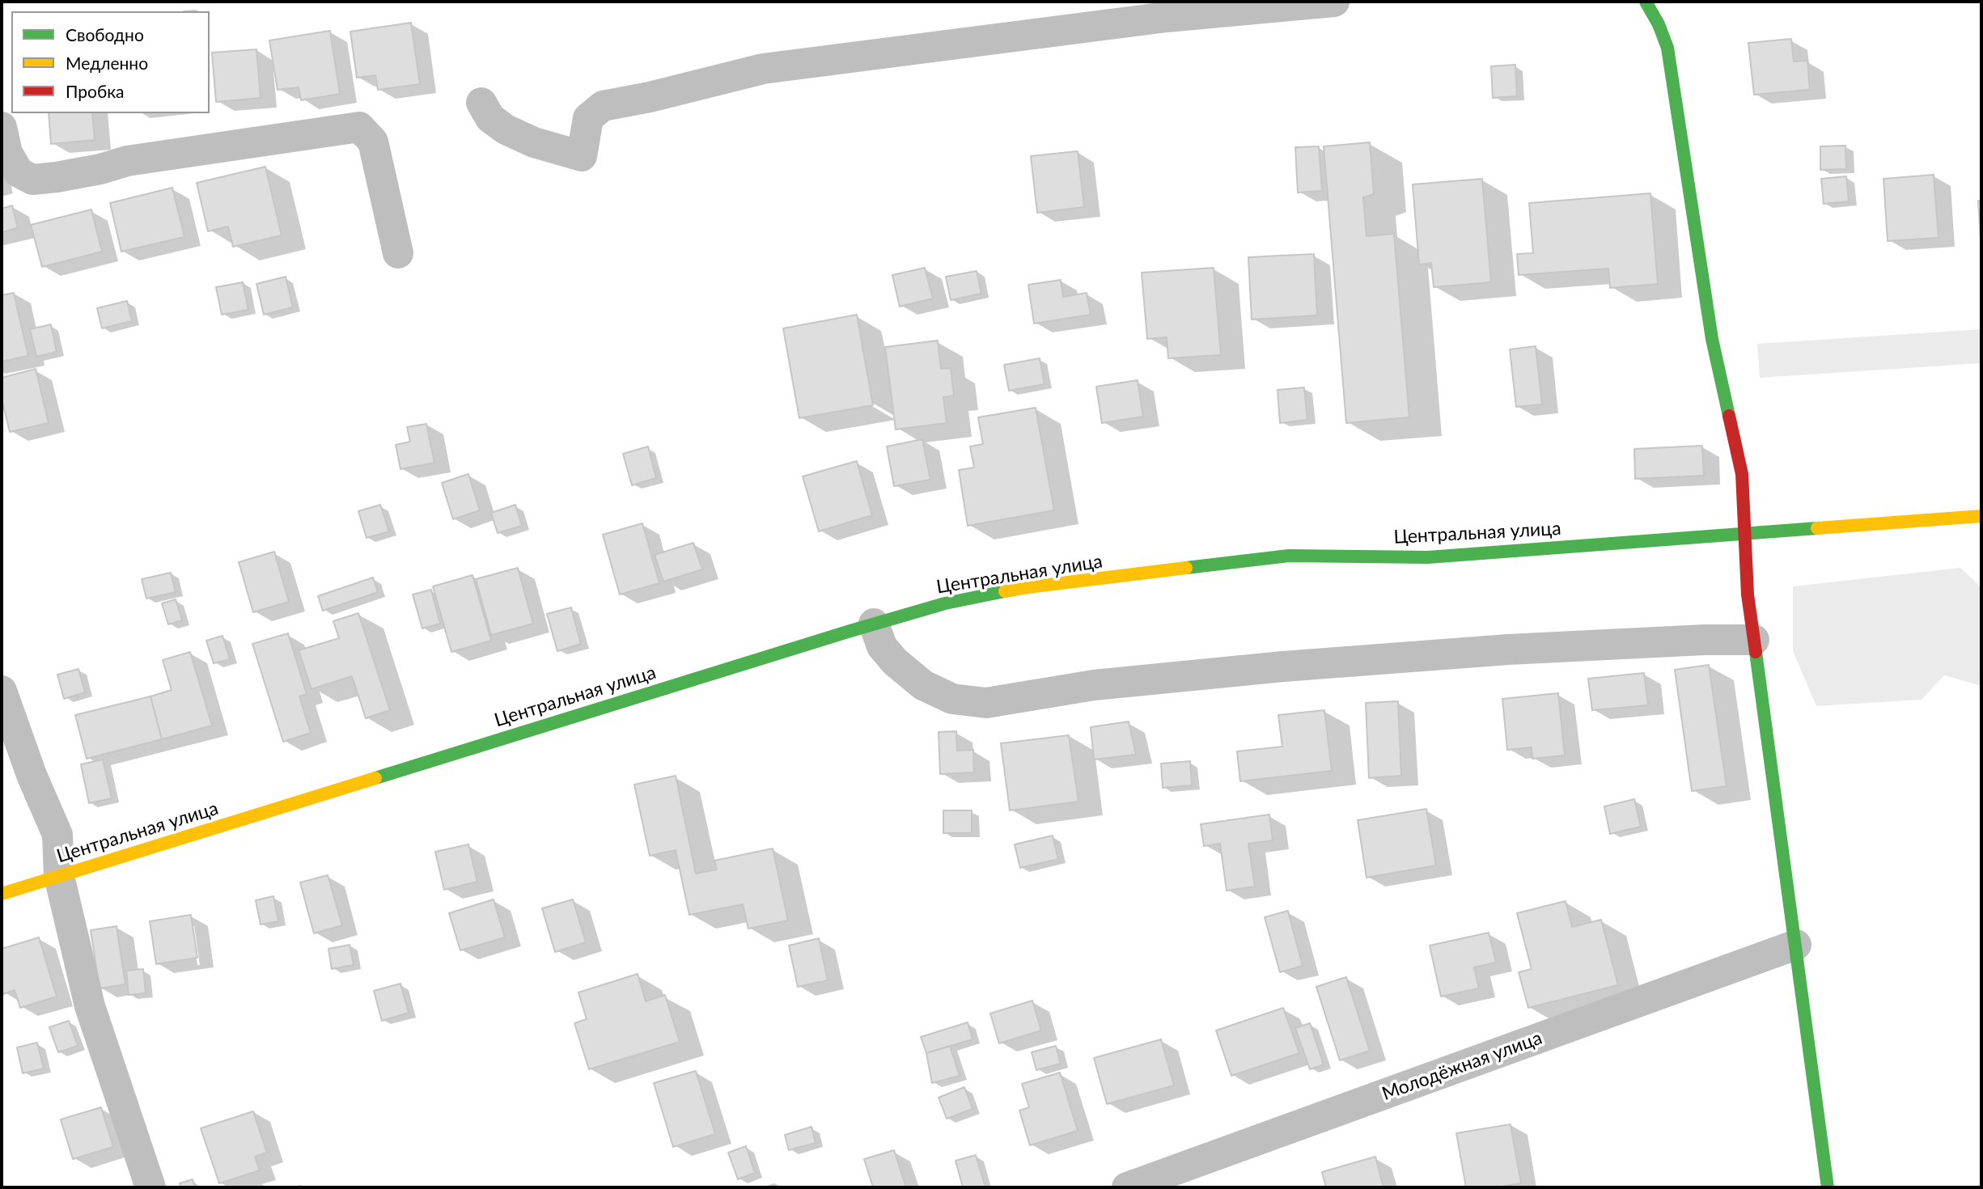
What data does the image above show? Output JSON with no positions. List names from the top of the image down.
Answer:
{
  "streets": {
    "street": ["Центральная улица", "Молодёжная улица"]
  },
  "legend": ["Свободно", "Медленно", "Пробка"]
}
